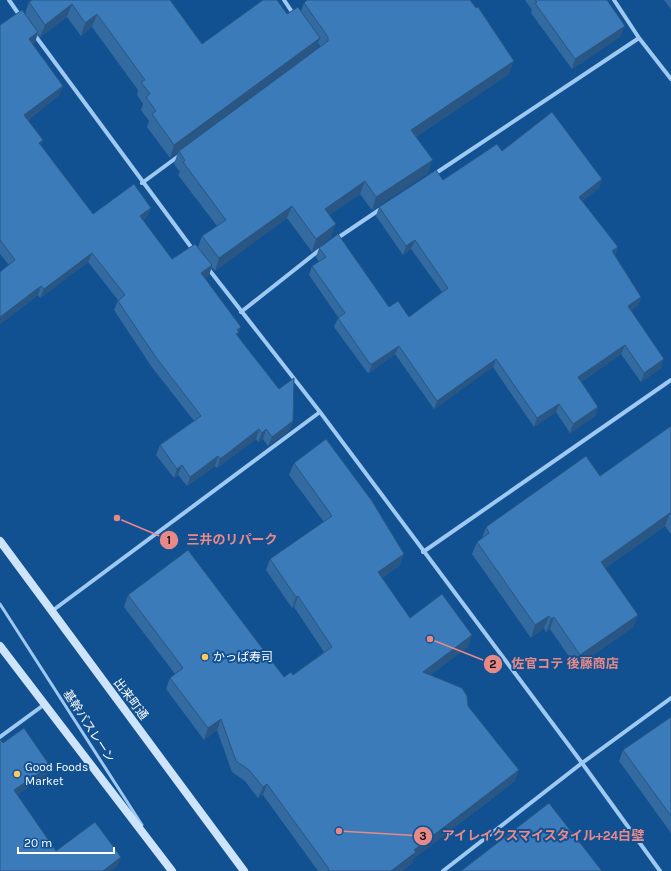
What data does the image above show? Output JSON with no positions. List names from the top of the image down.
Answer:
{
  "streets": {
    "main road": ["出来町通"],
    "lane": ["基幹バスレーン"]
  },
  "places": [
    "三井のリパーク",
    "佐官コテ 後藤商店",
    "かっぱ寿司",
    "Good Foods Market",
    "アイレイクスマイスタイル+24白壁"
  ],
  "scale_bar": "20 m"
}
